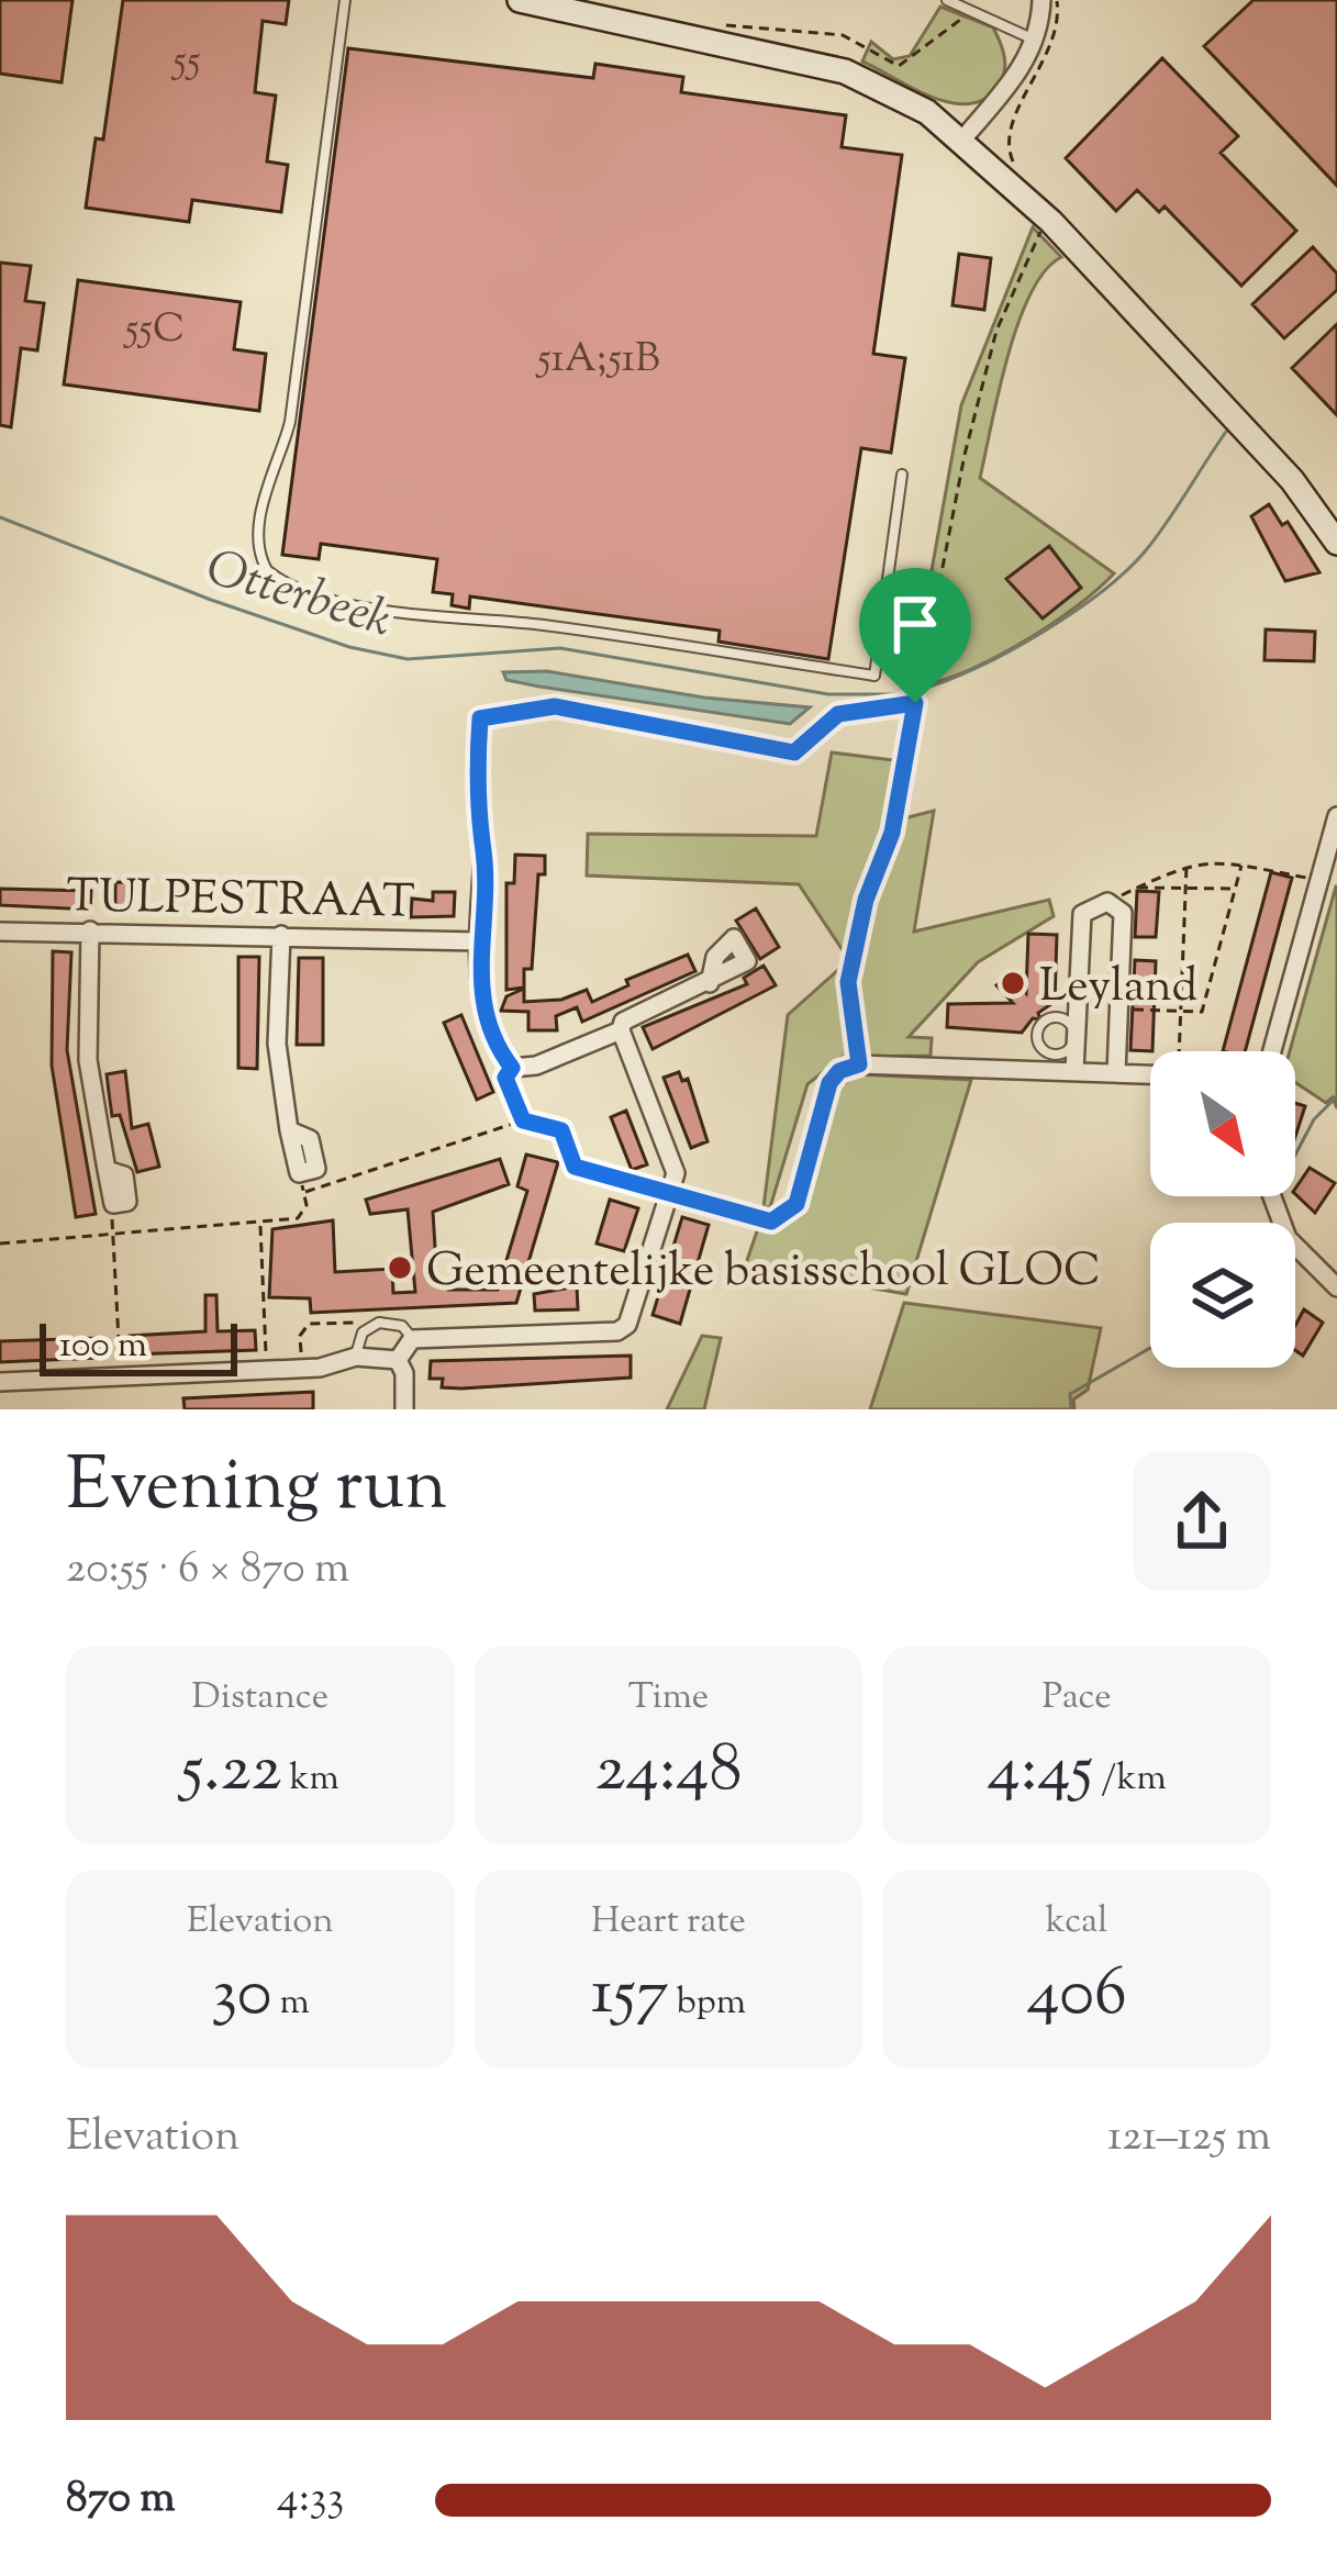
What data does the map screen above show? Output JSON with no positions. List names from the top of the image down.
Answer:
{
  "streets": {
    "street": ["TULPESTRAAT"]
  },
  "water": ["Otterbeek"],
  "places": ["Leyland", "Gemeentelijke basisschool GLOC"],
  "house_numbers": ["55", "55C", "51A;51B"],
  "scale_bar": "100 m",
  "north": "bottom right",
  "page": {
    "scale": "100 m",
    "heading": ["Evening run", "20:55 · 6 × 870 m"],
    "stats": [
      ["Distance", "5.22 km"],
      ["Time", "24:48"],
      ["Pace", "4:45 /km"],
      ["Elevation", "30 m"],
      ["Heart rate", "157 bpm"],
      ["kcal", "406"]
    ],
    "chart": ["Elevation", "121–125 m"],
    "list": [
      {
        "name": "870 m",
        "note": "4:33"
      }
    ]
  }
}
